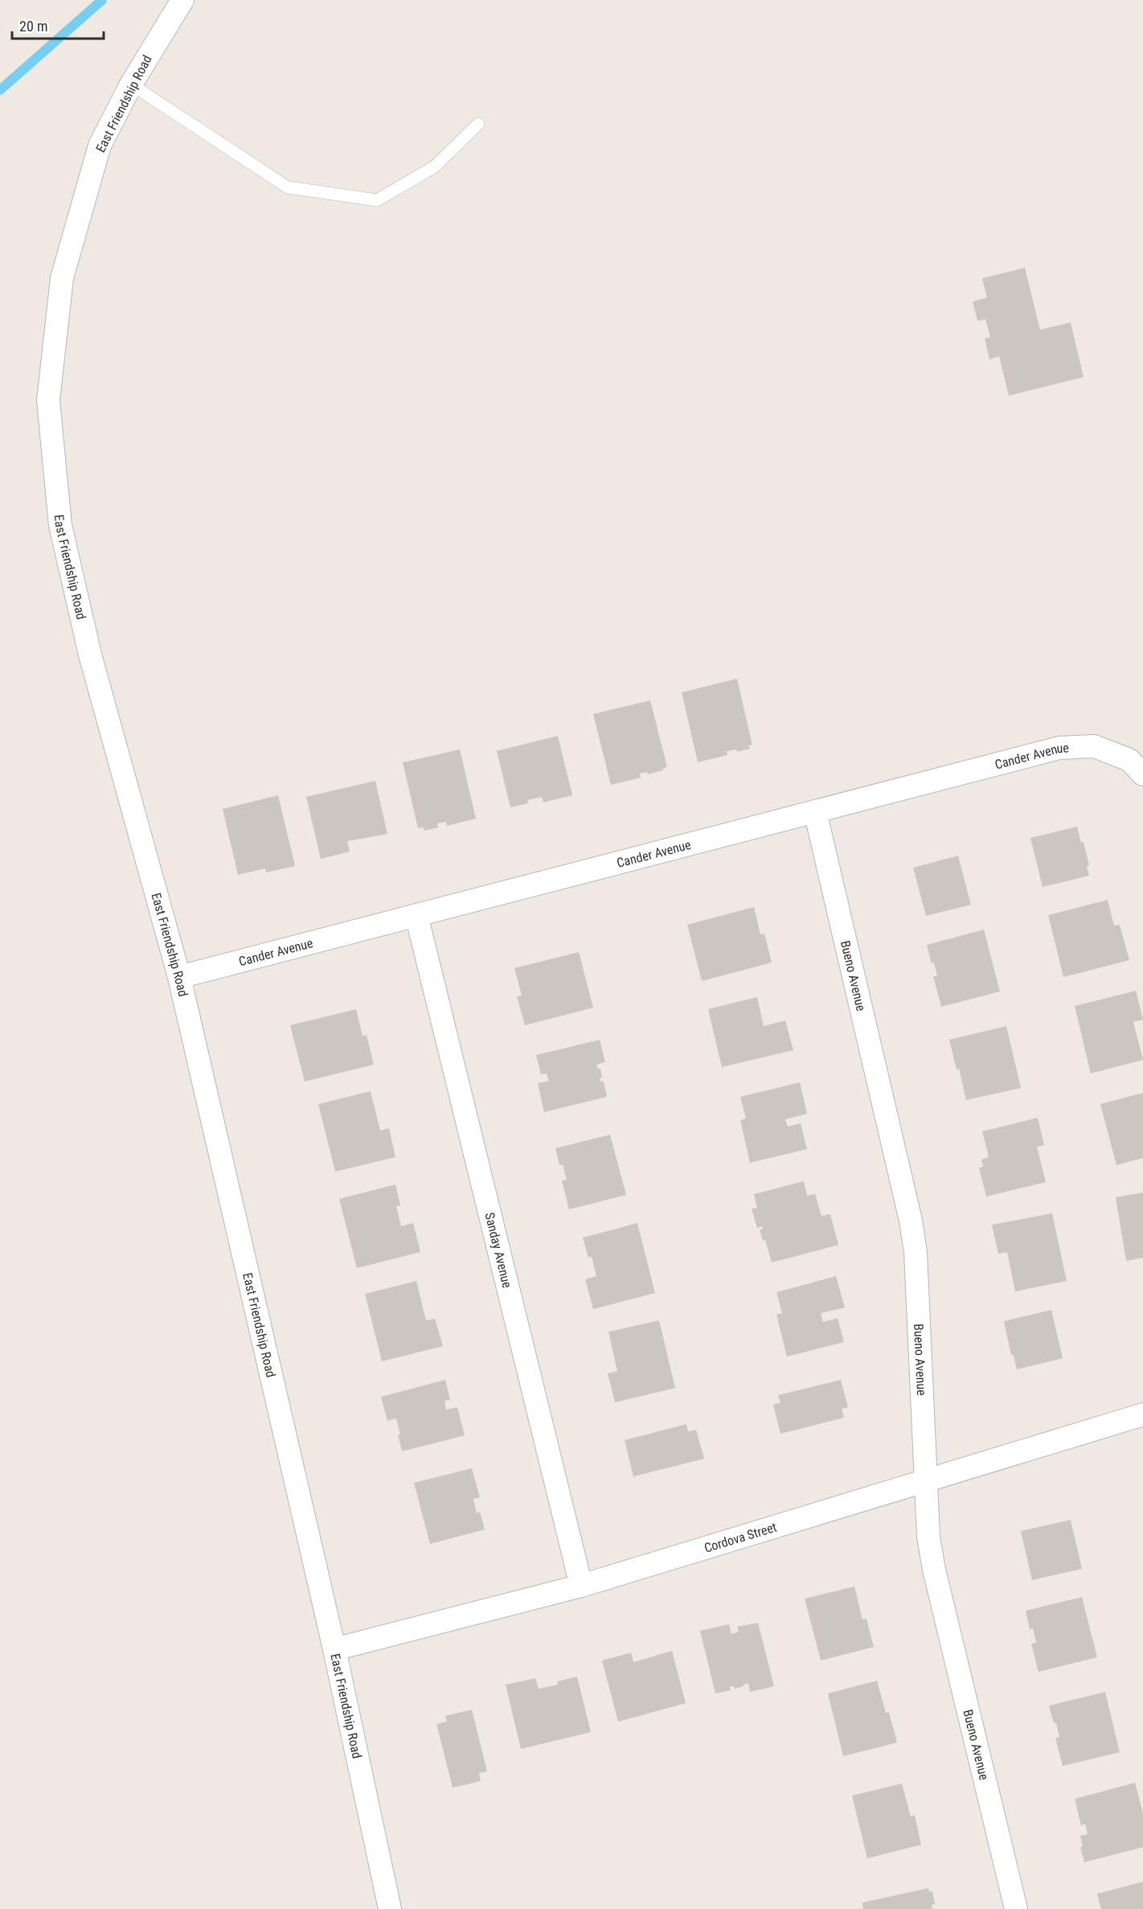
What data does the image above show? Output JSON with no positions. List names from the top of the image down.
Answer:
{
  "streets": {
    "street": [
      "East Friendship Road",
      "Cander Avenue",
      "Bueno Avenue",
      "Sanday Avenue",
      "Cordova Street"
    ]
  },
  "crossings": [
    ["East Friendship Road", "Cander Avenue"],
    ["East Friendship Road", "Cordova Street"],
    ["Cander Avenue", "Bueno Avenue"],
    ["Cander Avenue", "Sanday Avenue"],
    ["Bueno Avenue", "Cordova Street"],
    ["Sanday Avenue", "Cordova Street"]
  ],
  "scale_bar": "20 m"
}
